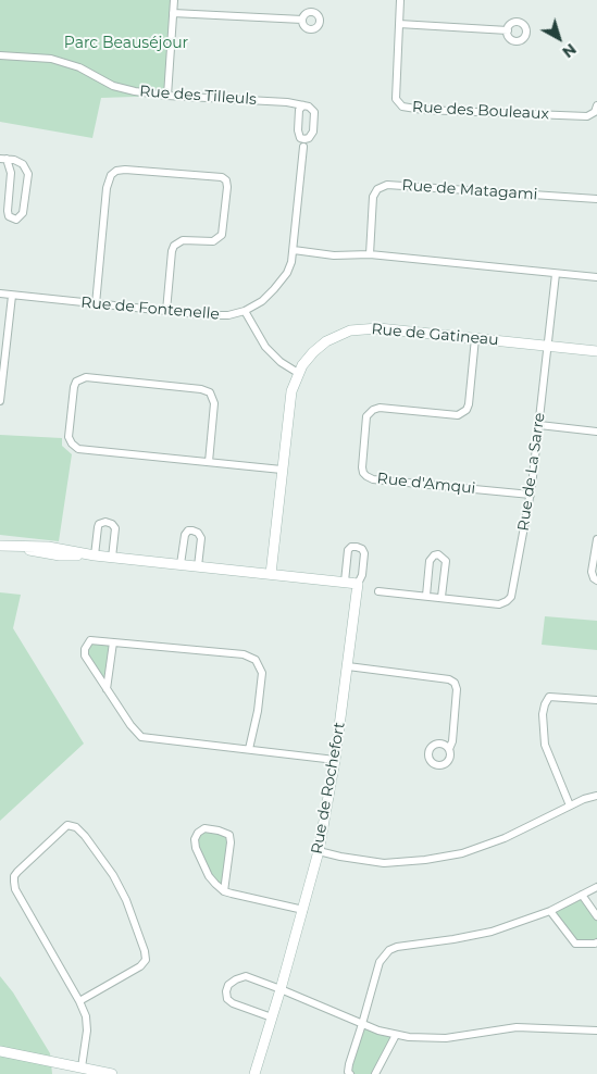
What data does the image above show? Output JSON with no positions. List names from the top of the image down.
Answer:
{
  "streets": {
    "street": [
      "Rue des Tilleuls",
      "Rue des Bouleaux",
      "Rue de Matagami",
      "Rue de Fontenelle",
      "Rue de Gatineau",
      "Rue de La Sarre",
      "Rue d'Amqui",
      "Rue de Rochefort"
    ]
  },
  "crossings": [
    ["Rue de Gatineau", "Rue de La Sarre"],
    ["Rue de Gatineau", "Rue d'Amqui"],
    ["Rue de La Sarre", "Rue d'Amqui"]
  ],
  "parks": ["Parc Beauséjour"],
  "north": "bottom right"
}
